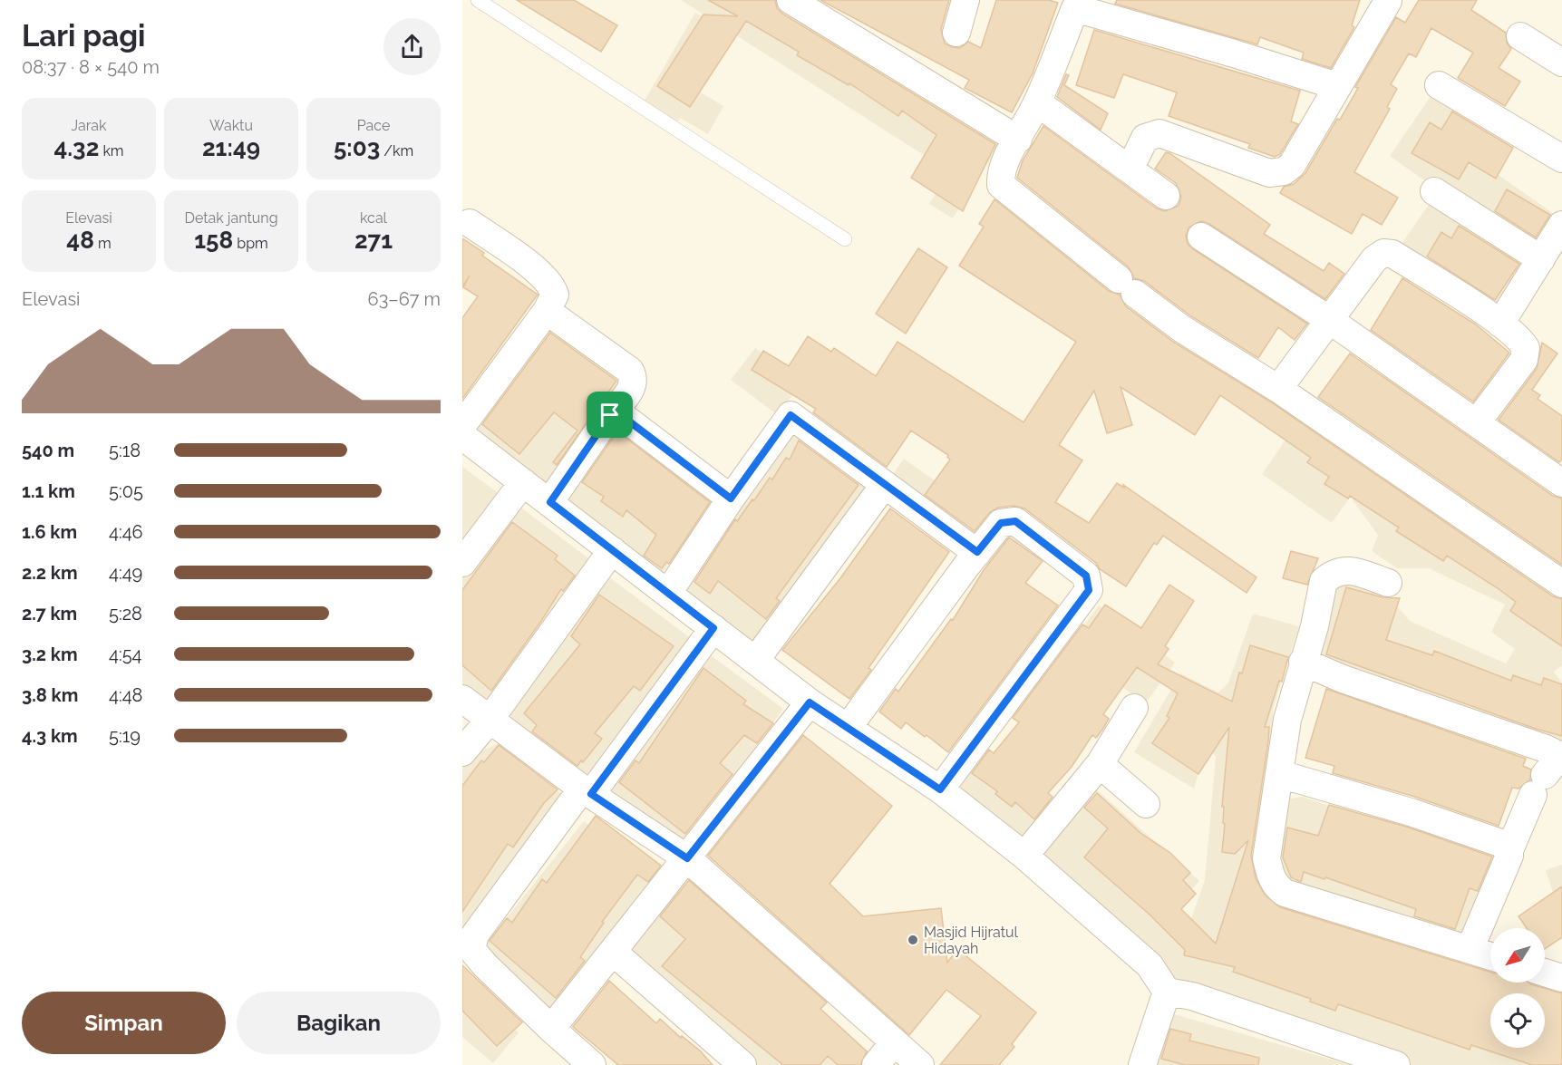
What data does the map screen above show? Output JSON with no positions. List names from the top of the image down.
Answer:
{
  "places": ["Masjid Hijratul Hidayah"],
  "north": "bottom left",
  "page": {
    "heading": ["Lari pagi", "08:37 · 8 × 540 m"],
    "stats": [
      ["Jarak", "4.32 km"],
      ["Waktu", "21:49"],
      ["Pace", "5:03 /km"],
      ["Elevasi", "48 m"],
      ["Detak jantung", "158 bpm"],
      ["kcal", "271"]
    ],
    "chart": ["Elevasi", "63–67 m"],
    "list": [
      {
        "name": "540 m",
        "note": "5:18"
      },
      {
        "name": "1.1 km",
        "note": "5:05"
      },
      {
        "name": "1.6 km",
        "note": "4:46"
      },
      {
        "name": "2.2 km",
        "note": "4:49"
      },
      {
        "name": "2.7 km",
        "note": "5:28"
      },
      {
        "name": "3.2 km",
        "note": "4:54"
      },
      {
        "name": "3.8 km",
        "note": "4:48"
      },
      {
        "name": "4.3 km",
        "note": "5:19"
      }
    ],
    "buttons": ["Simpan", "Bagikan"]
  }
}
